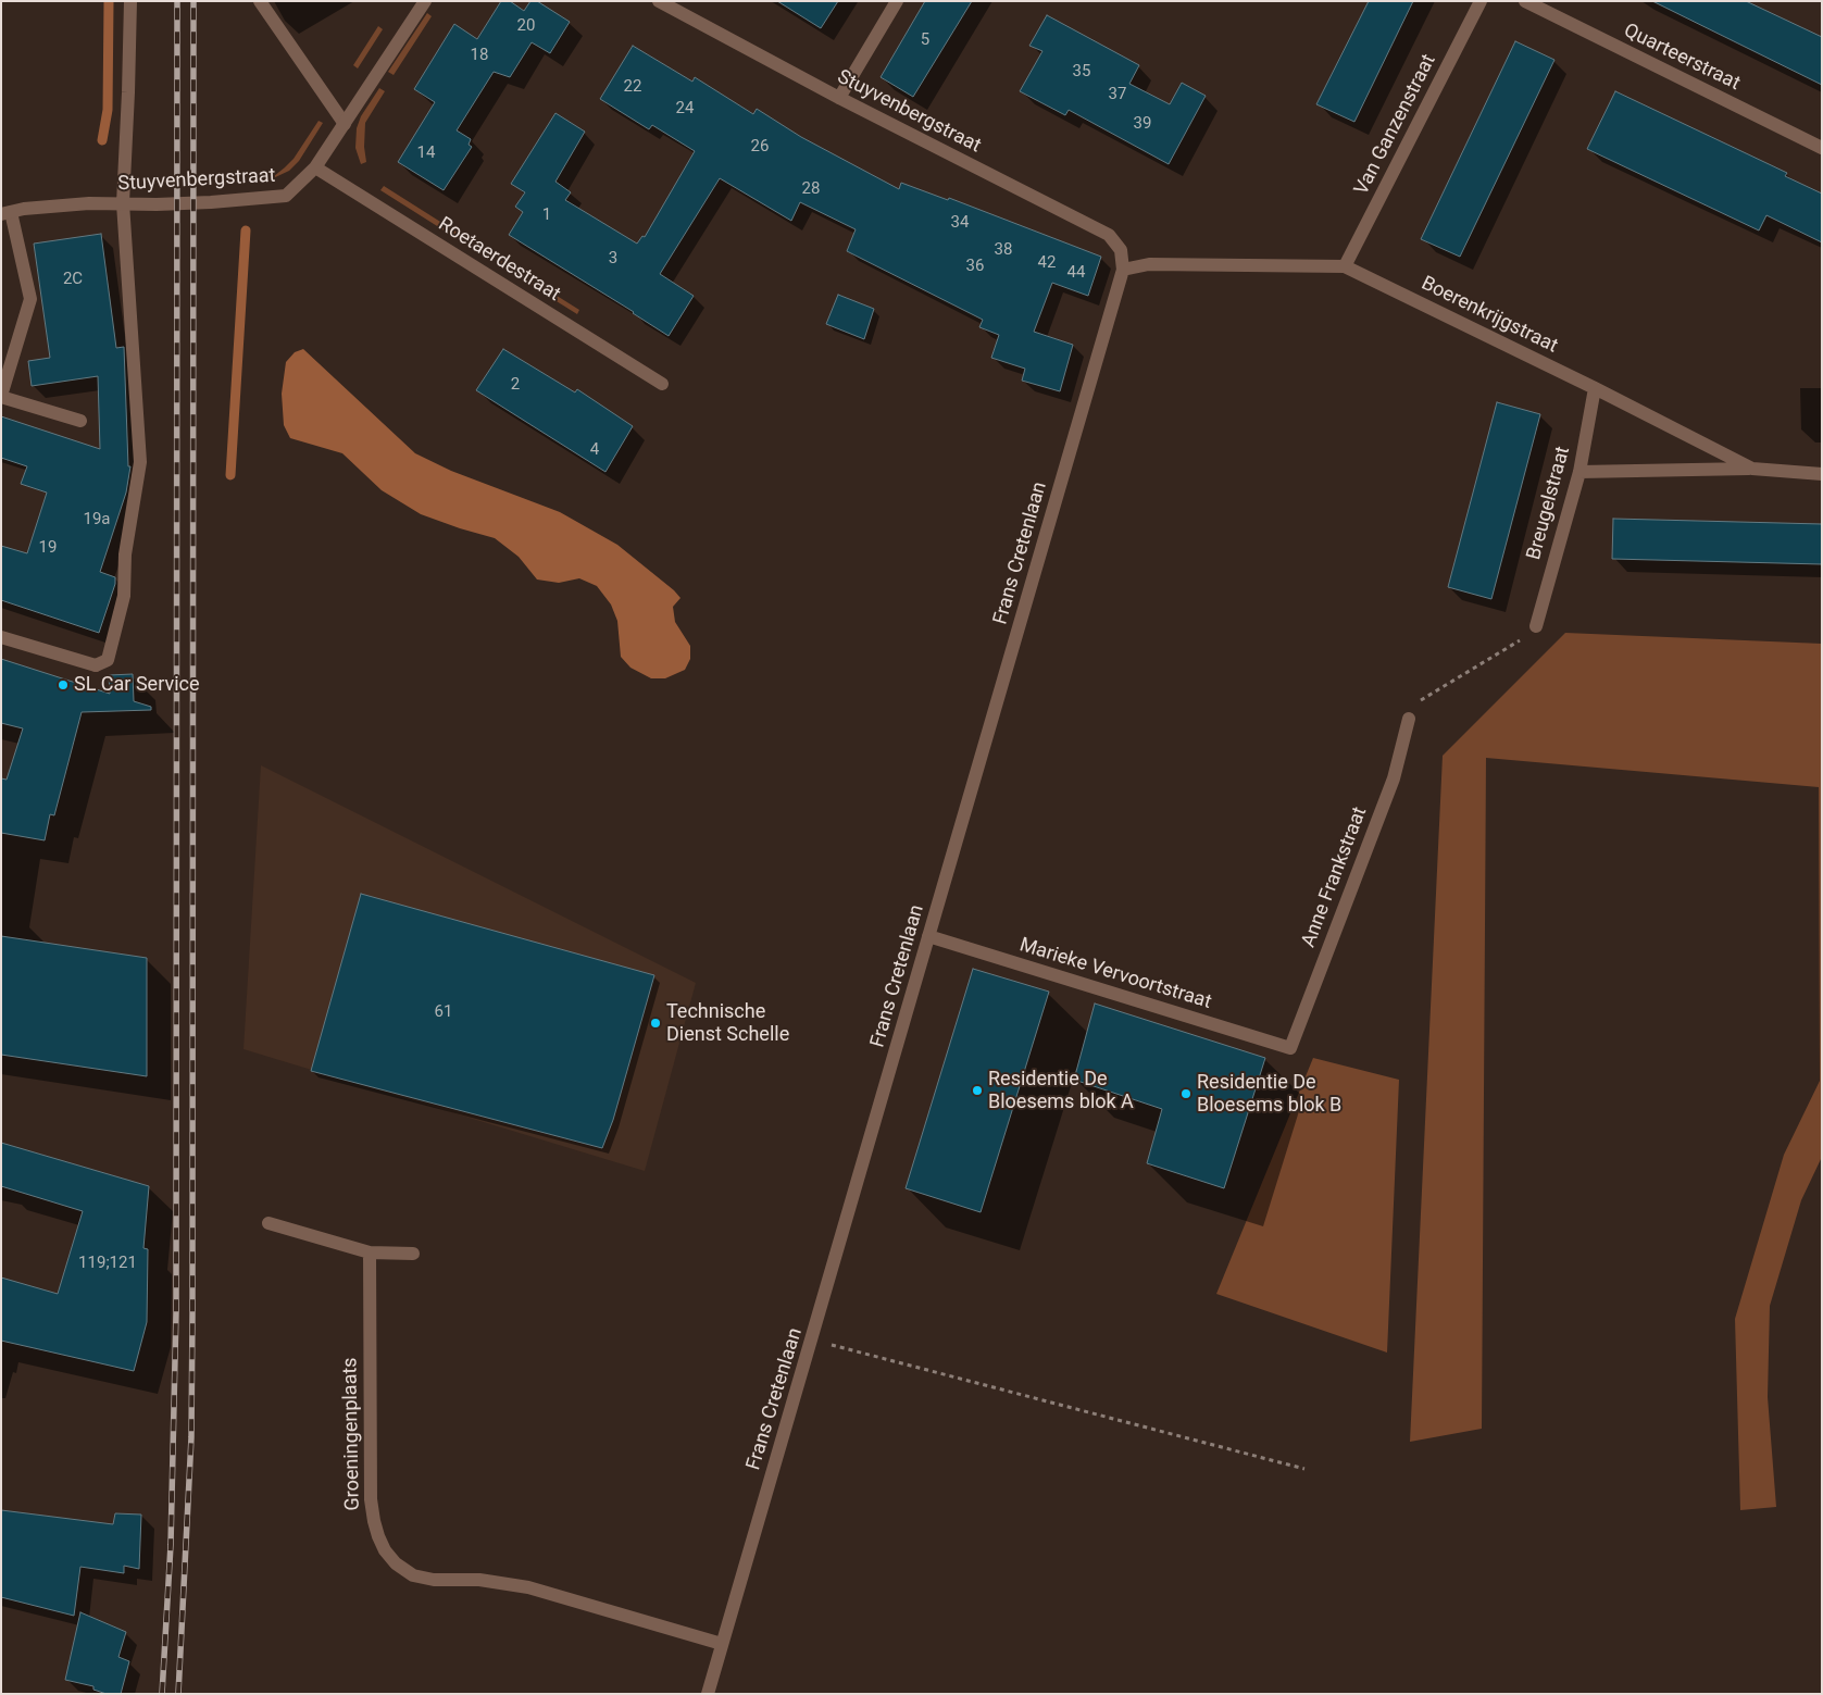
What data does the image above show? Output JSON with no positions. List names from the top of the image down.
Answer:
{
  "streets": {
    "street": [
      "Quarteerstraat",
      "Stuyvenbergstraat",
      "Van Ganzenstraat",
      "Roetaerdestraat",
      "Boerenkrijgstraat",
      "Breugelstraat",
      "Frans Cretenlaan",
      "Anne Frankstraat",
      "Marieke Vervoortstraat",
      "Groeningenplaats"
    ]
  },
  "crossings": [
    ["Stuyvenbergstraat", "Roetaerdestraat"],
    ["Stuyvenbergstraat", "Boerenkrijgstraat"],
    ["Stuyvenbergstraat", "Frans Cretenlaan"],
    ["Van Ganzenstraat", "Boerenkrijgstraat"],
    ["Boerenkrijgstraat", "Breugelstraat"],
    ["Boerenkrijgstraat", "Frans Cretenlaan"],
    ["Frans Cretenlaan", "Marieke Vervoortstraat"],
    ["Frans Cretenlaan", "Groeningenplaats"],
    ["Anne Frankstraat", "Marieke Vervoortstraat"]
  ],
  "places": [
    "SL Car Service",
    "Technische Dienst Schelle",
    "Residentie De Bloesems blok A",
    "Residentie De Bloesems blok B"
  ],
  "house_numbers": [
    "20",
    "5",
    "18",
    "35",
    "22",
    "37",
    "24",
    "39",
    "26",
    "14",
    "28",
    "1",
    "34",
    "38",
    "3",
    "42",
    "36",
    "44",
    "2C",
    "2",
    "4",
    "19a",
    "19",
    "61",
    "119;121"
  ]
}
